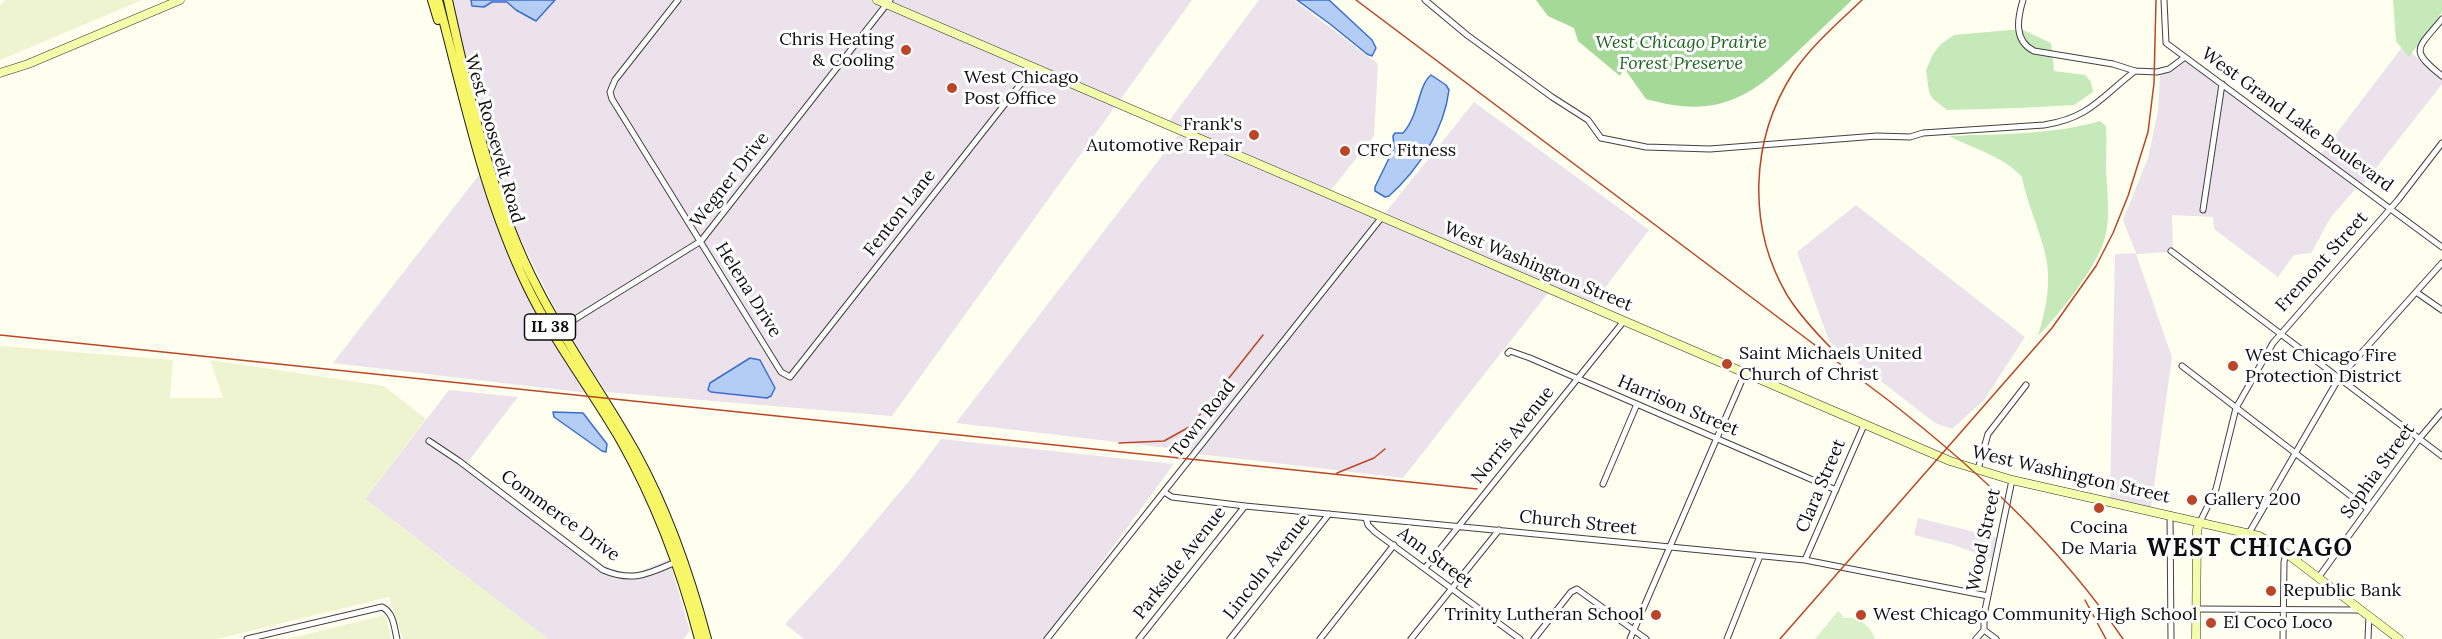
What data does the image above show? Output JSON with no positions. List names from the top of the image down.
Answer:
{
  "streets": {
    "main road": ["West Roosevelt Road", "West Washington Street", "IL 38"],
    "street": [
      "West Grand Lake Boulevard",
      "Wegner Drive",
      "Fenton Lane",
      "Fremont Street",
      "Helena Drive",
      "Harrison Street",
      "Town Road",
      "Norris Avenue",
      "Sophia Street",
      "Clara Street",
      "Commerce Drive",
      "Church Street",
      "Wood Street",
      "Ann Street",
      "Parkside Avenue",
      "Lincoln Avenue"
    ]
  },
  "crossings": [
    ["West Grand Lake Boulevard", "Fremont Street"],
    ["West Roosevelt Road", "Wegner Drive"],
    ["West Roosevelt Road", "Commerce Drive"],
    ["Wegner Drive", "West Washington Street"],
    ["Wegner Drive", "Helena Drive"],
    ["Fenton Lane", "West Washington Street"],
    ["Fenton Lane", "Helena Drive"],
    ["Fremont Street", "West Washington Street"],
    ["West Washington Street", "Town Road"],
    ["West Washington Street", "Norris Avenue"],
    ["West Washington Street", "Sophia Street"],
    ["West Washington Street", "Clara Street"],
    ["West Washington Street", "Wood Street"],
    ["Harrison Street", "Norris Avenue"],
    ["Harrison Street", "Clara Street"],
    ["Town Road", "Church Street"],
    ["Norris Avenue", "Church Street"],
    ["Norris Avenue", "Ann Street"],
    ["Clara Street", "Church Street"],
    ["Church Street", "Wood Street"],
    ["Church Street", "Ann Street"],
    ["Church Street", "Parkside Avenue"],
    ["Church Street", "Lincoln Avenue"]
  ],
  "districts": ["WEST CHICAGO"],
  "parks": ["West Chicago Prairie Forest Preserve"],
  "places": [
    "Chris Heating & Cooling",
    "West Chicago Post Office",
    "Frank's Automotive Repair",
    "CFC Fitness",
    "Saint Michaels United Church of Christ",
    "West Chicago Fire Protection District",
    "Gallery 200",
    "Cocina De Maria",
    "Republic Bank",
    "Trinity Lutheran School",
    "West Chicago Community High School",
    "El Coco Loco"
  ]
}
